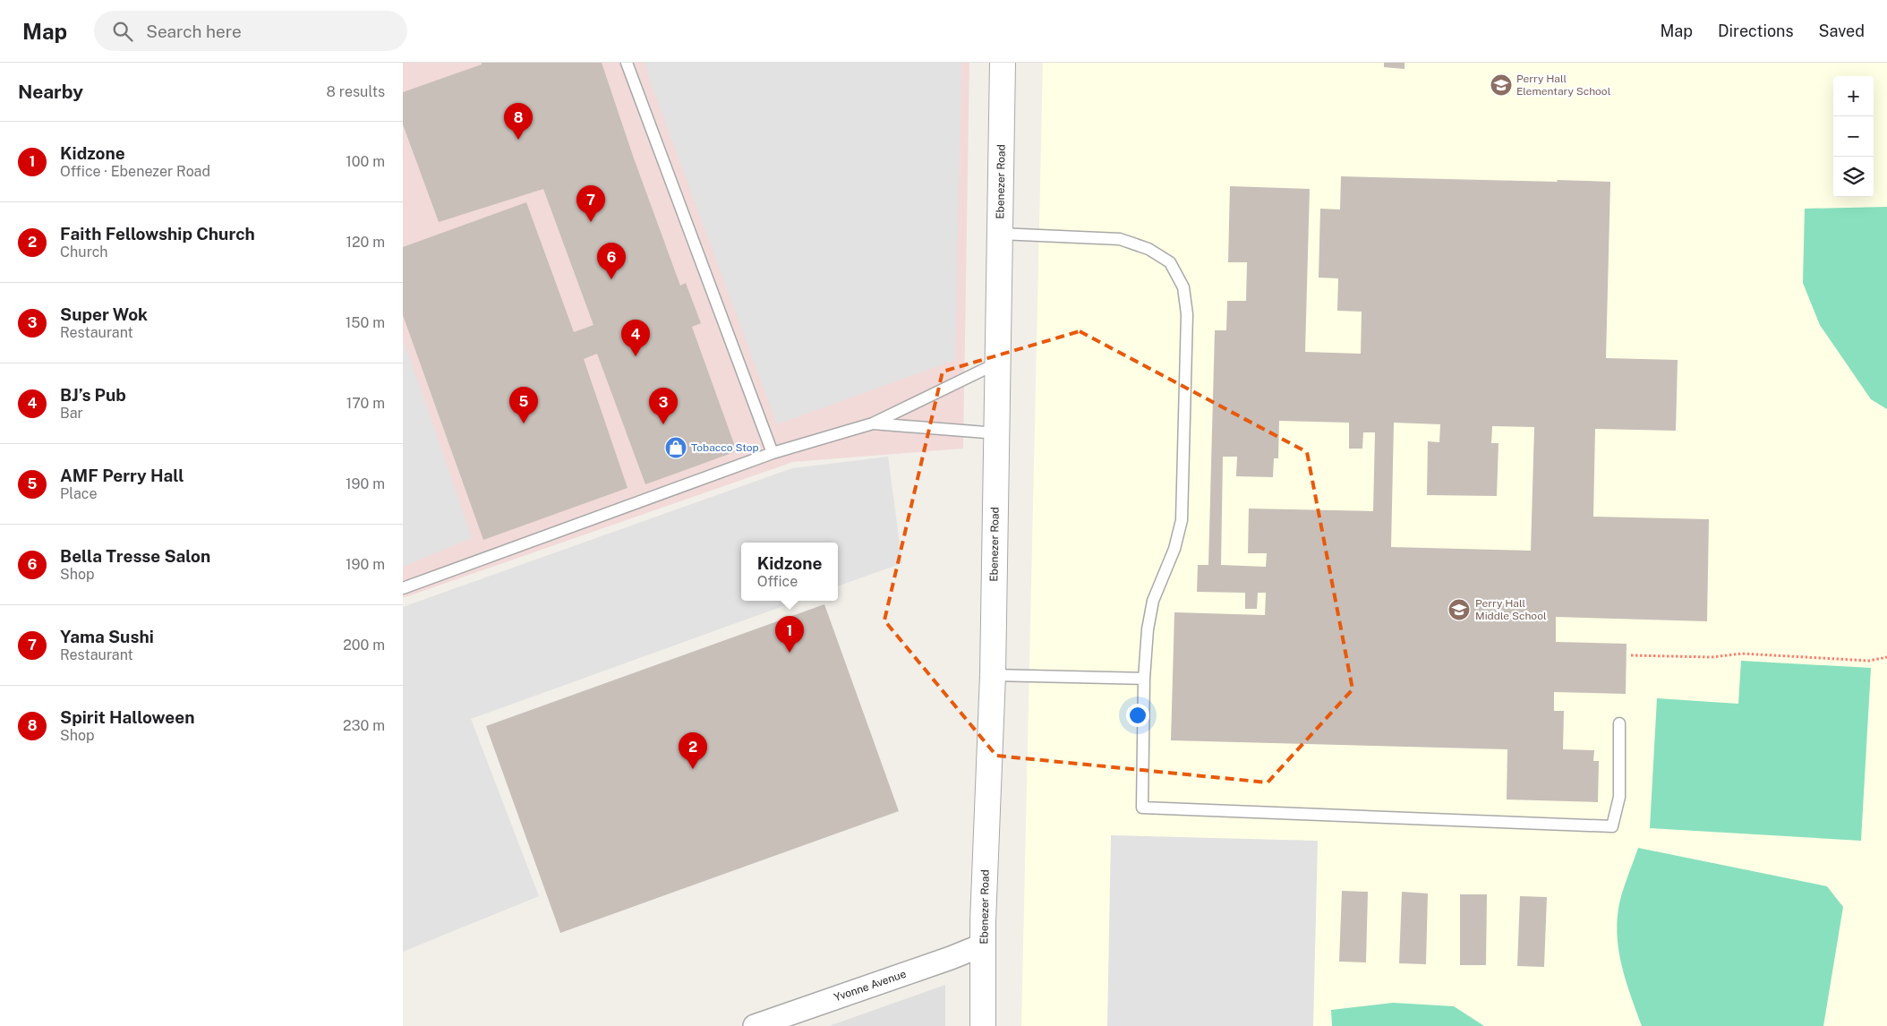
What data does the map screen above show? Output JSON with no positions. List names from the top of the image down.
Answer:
{
  "streets": {
    "street": ["Ebenezer Road", "Yvonne Avenue"]
  },
  "crossings": [
    ["Ebenezer Road", "Yvonne Avenue"]
  ],
  "places": {
    "school or university": ["Perry Hall Elementary School", "Perry Hall Middle School"],
    "shop": ["Tobacco Stop"]
  },
  "page": {
    "header": "Map",
    "search": "Search here",
    "nav": ["Map", "Directions", "Saved"],
    "heading": ["Nearby", "8 results"],
    "map_buttons": ["+", "−"],
    "pins": [
      "8",
      "7",
      "6",
      "4",
      "5",
      "3",
      "1",
      "2"
    ],
    "list": [
      {
        "mark": "1",
        "name": "Kidzone",
        "note": "Office · Ebenezer Road",
        "value": "100 m"
      },
      {
        "mark": "2",
        "name": "Faith Fellowship Church",
        "note": "Church",
        "value": "120 m"
      },
      {
        "mark": "3",
        "name": "Super Wok",
        "note": "Restaurant",
        "value": "150 m"
      },
      {
        "mark": "4",
        "name": "BJ’s Pub",
        "note": "Bar",
        "value": "170 m"
      },
      {
        "mark": "5",
        "name": "AMF Perry Hall",
        "note": "Place",
        "value": "190 m"
      },
      {
        "mark": "6",
        "name": "Bella Tresse Salon",
        "note": "Shop",
        "value": "190 m"
      },
      {
        "mark": "7",
        "name": "Yama Sushi",
        "note": "Restaurant",
        "value": "200 m"
      },
      {
        "mark": "8",
        "name": "Spirit Halloween",
        "note": "Shop",
        "value": "230 m"
      }
    ],
    "popup": ["Kidzone", "Office"]
  }
}
